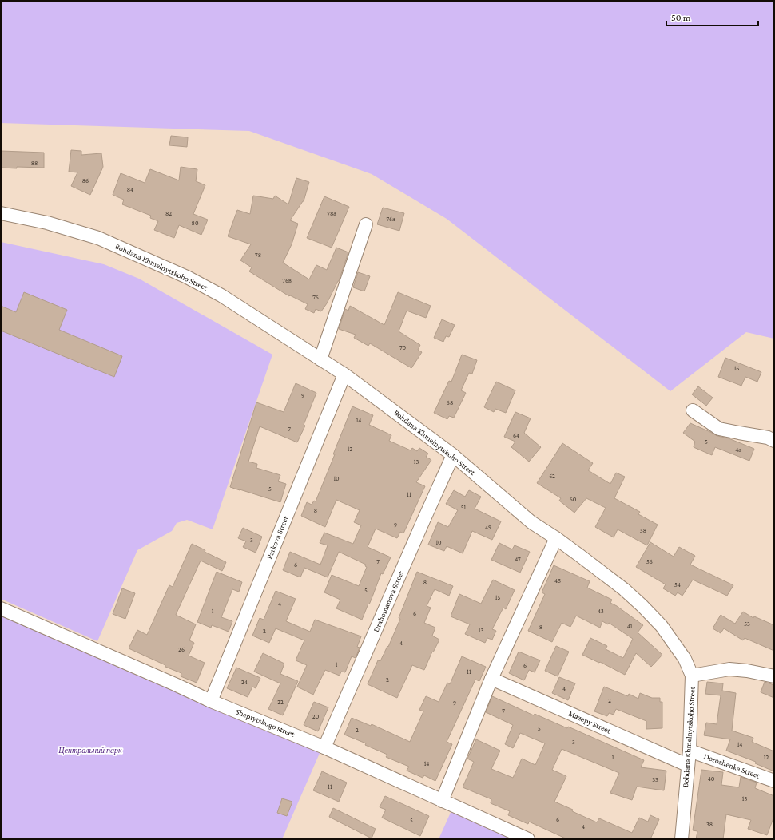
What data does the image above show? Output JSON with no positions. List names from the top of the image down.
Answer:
{
  "streets": {
    "street": [
      "Bohdana Khmelnytskoho Street",
      "Parkova Street",
      "Drahomanova Street",
      "Mazepy Street",
      "Sheptytskogo street",
      "Doroshenka Street"
    ]
  },
  "crossings": [
    ["Bohdana Khmelnytskoho Street", "Parkova Street"],
    ["Bohdana Khmelnytskoho Street", "Drahomanova Street"],
    ["Bohdana Khmelnytskoho Street", "Mazepy Street"],
    ["Bohdana Khmelnytskoho Street", "Doroshenka Street"],
    ["Parkova Street", "Sheptytskogo street"],
    ["Drahomanova Street", "Sheptytskogo street"]
  ],
  "parks": ["Центральний парк"],
  "house_numbers": [
    "88",
    "86",
    "84",
    "82",
    "78а",
    "76а",
    "80",
    "78",
    "76в",
    "76",
    "70",
    "16",
    "9",
    "68",
    "14",
    "7",
    "64",
    "5",
    "12",
    "4а",
    "13",
    "62",
    "10",
    "5",
    "11",
    "60",
    "51",
    "8",
    "9",
    "49",
    "58",
    "3",
    "10",
    "47",
    "7",
    "56",
    "6",
    "45",
    "8",
    "54",
    "5",
    "15",
    "4",
    "1",
    "43",
    "6",
    "53",
    "41",
    "8",
    "13",
    "2",
    "4",
    "26",
    "1",
    "6",
    "11",
    "2",
    "24",
    "4",
    "2",
    "22",
    "9",
    "7",
    "20",
    "5",
    "2",
    "3",
    "14",
    "1",
    "12",
    "14",
    "40",
    "33",
    "11",
    "13",
    "6",
    "5",
    "38",
    "4"
  ],
  "scale_bar": "50 m"
}
